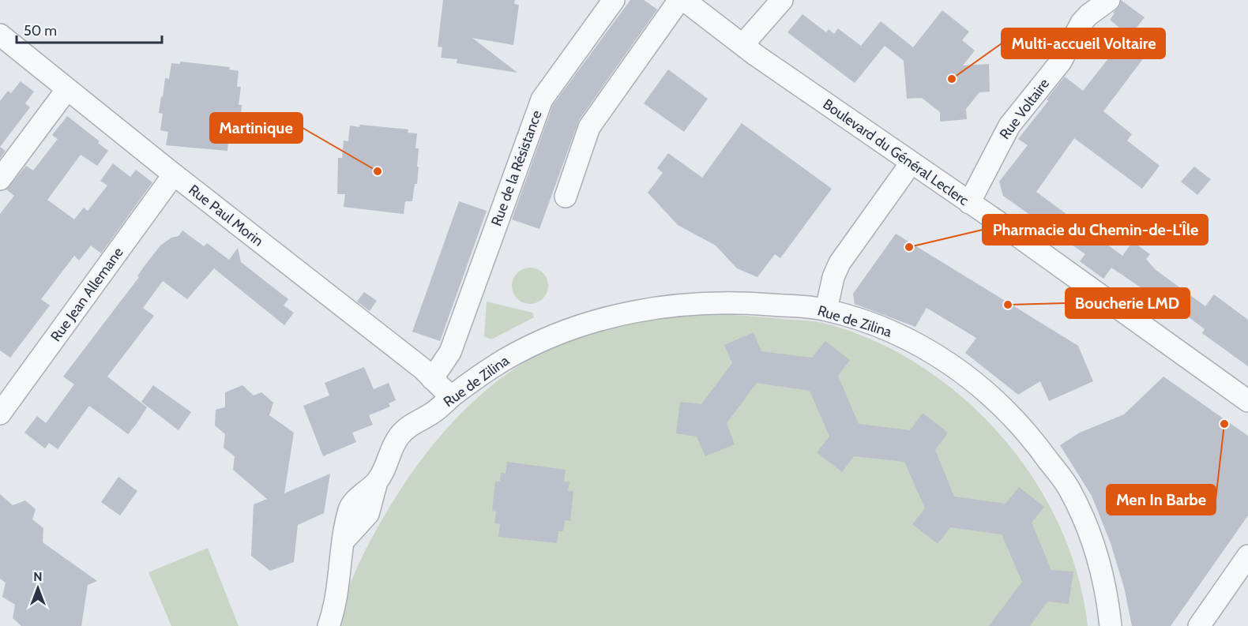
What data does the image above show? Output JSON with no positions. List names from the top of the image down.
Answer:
{
  "streets": {
    "street": [
      "Rue Voltaire",
      "Boulevard du Général Leclerc",
      "Rue de la Résistance",
      "Rue Paul Morin",
      "Rue Jean Allemane",
      "Rue de Zilina"
    ]
  },
  "crossings": [
    ["Rue Voltaire", "Boulevard du Général Leclerc"],
    ["Rue de la Résistance", "Rue Paul Morin"],
    ["Rue Paul Morin", "Rue Jean Allemane"],
    ["Rue Paul Morin", "Rue de Zilina"]
  ],
  "places": [
    "Multi-accueil Voltaire",
    "Martinique",
    "Pharmacie du Chemin-de-L'Île",
    "Boucherie LMD",
    "Men In Barbe"
  ],
  "scale_bar": "50 m",
  "north": "top"
}
